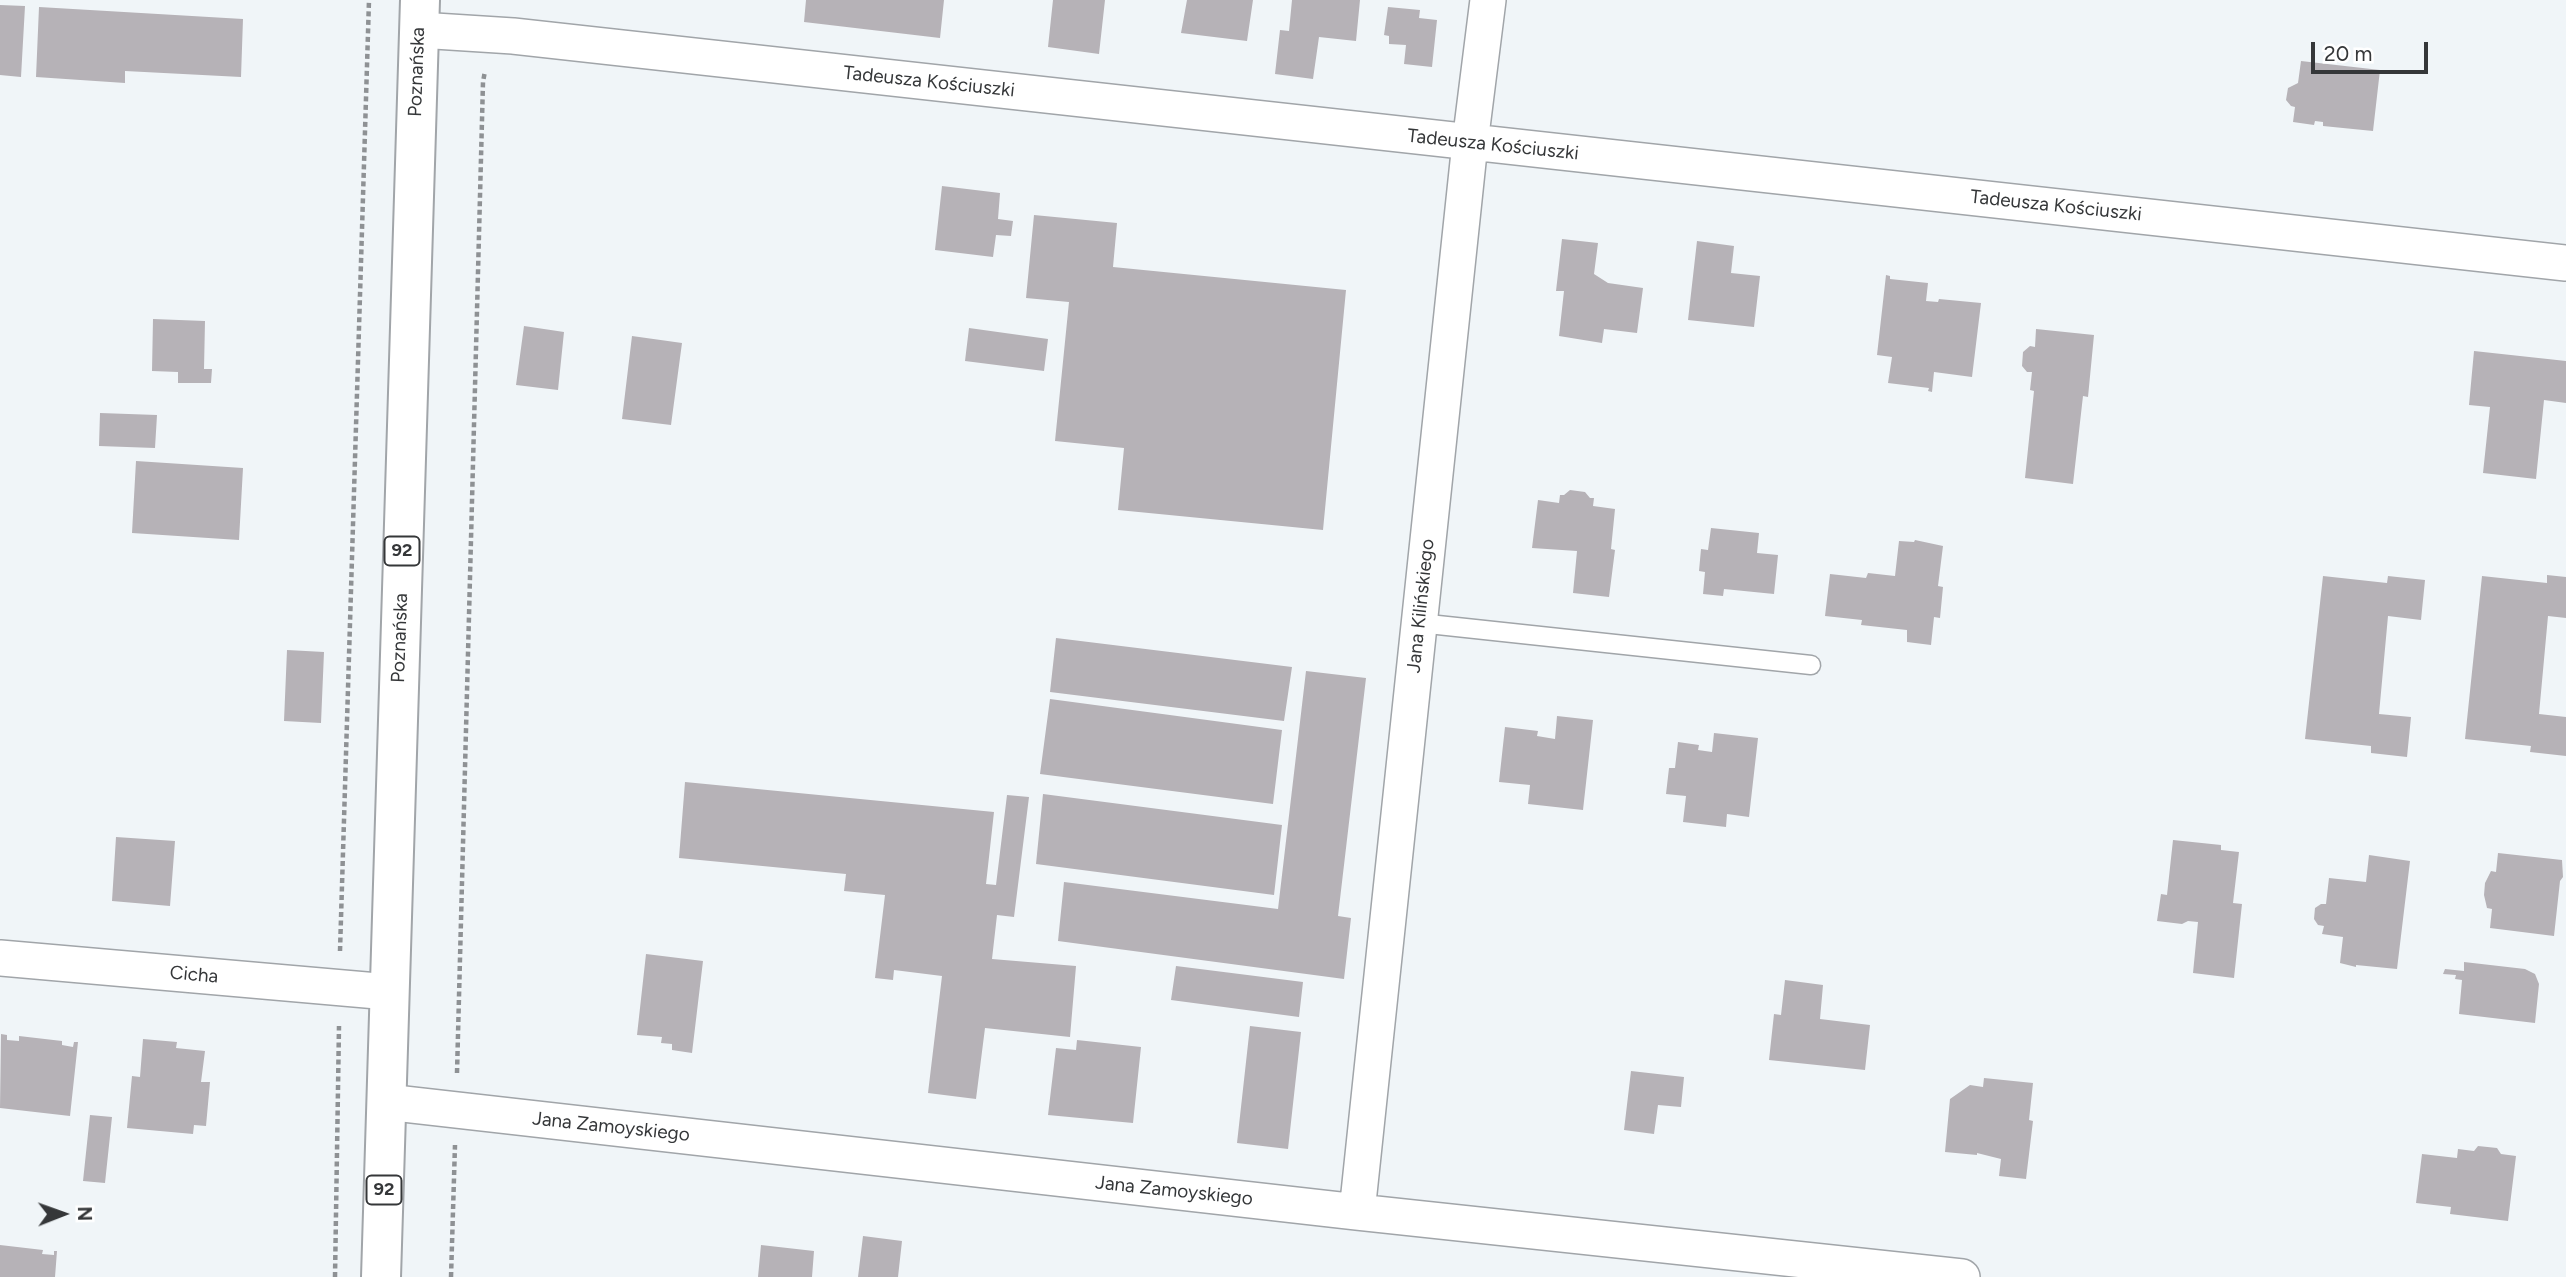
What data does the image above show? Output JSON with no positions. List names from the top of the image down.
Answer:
{
  "streets": {
    "main road": ["Poznańska", "92"],
    "street": [
      "Tadeusza Kościuszki",
      "Jana Kilińskiego",
      "Cicha",
      "Jana Zamoyskiego"
    ]
  },
  "crossings": [
    ["Poznańska", "Tadeusza Kościuszki"],
    ["Poznańska", "Cicha"],
    ["Poznańska", "Jana Zamoyskiego"],
    ["Tadeusza Kościuszki", "Jana Kilińskiego"],
    ["Jana Kilińskiego", "Jana Zamoyskiego"]
  ],
  "scale_bar": "20 m",
  "north": "right"
}
